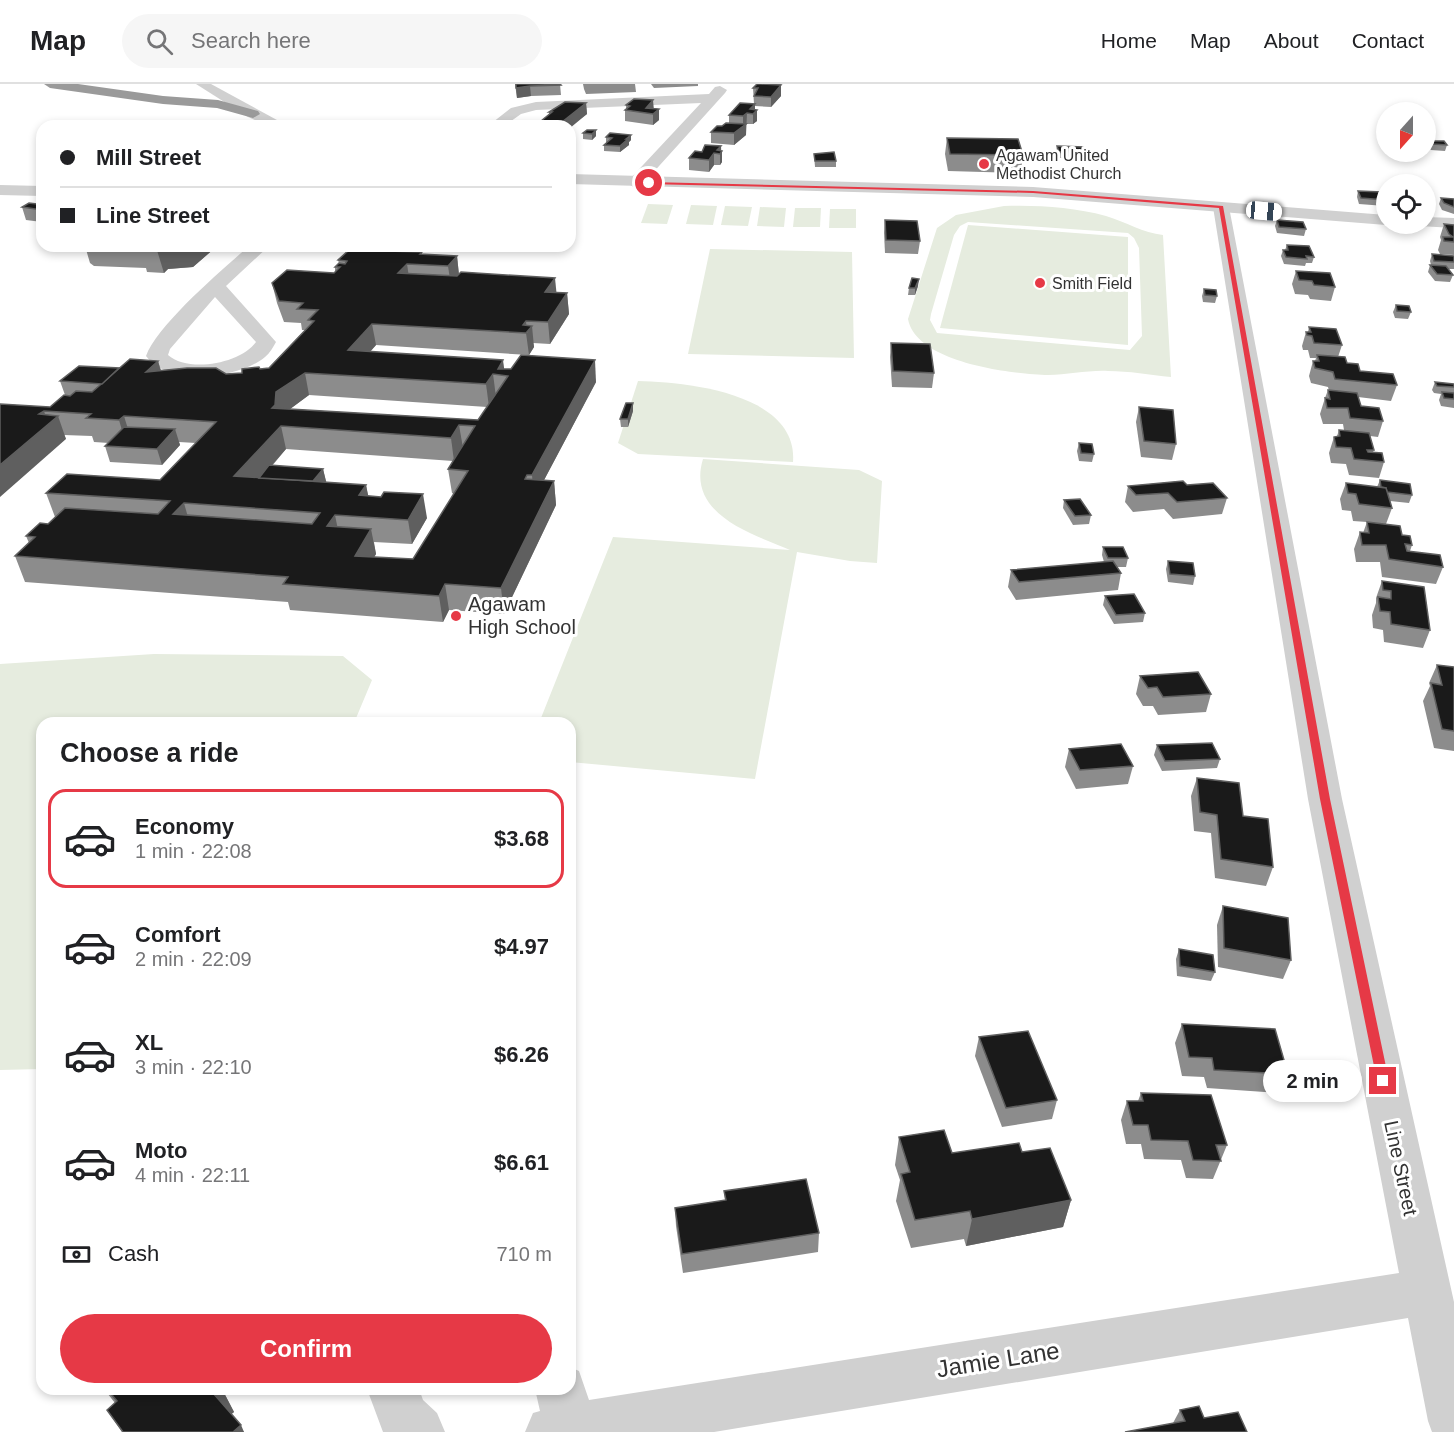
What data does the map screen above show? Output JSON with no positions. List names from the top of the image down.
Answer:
{
  "streets": {
    "street": ["Line Street", "Jamie Lane"]
  },
  "crossings": [
    ["Line Street", "Jamie Lane"]
  ],
  "places": ["Agawam United Methodist Church", "Smith Field", "Agawam High School"],
  "north": "bottom",
  "page": {
    "header": "Map",
    "search": "Search here",
    "nav": [
      "Home",
      "Map",
      "About",
      "Contact"
    ],
    "banner": ["Mill Street", "Line Street"],
    "heading": "Choose a ride",
    "list": [
      {
        "name": "Economy",
        "note": "1 min · 22:08",
        "value": "$3.68"
      },
      {
        "name": "Comfort",
        "note": "2 min · 22:09",
        "value": "$4.97"
      },
      {
        "name": "XL",
        "note": "3 min · 22:10",
        "value": "$6.26"
      },
      {
        "name": "Moto",
        "note": "4 min · 22:11",
        "value": "$6.61"
      }
    ],
    "bubble": "2 min",
    "pay": ["Cash", "710 m"],
    "buttons": "Confirm"
  }
}
